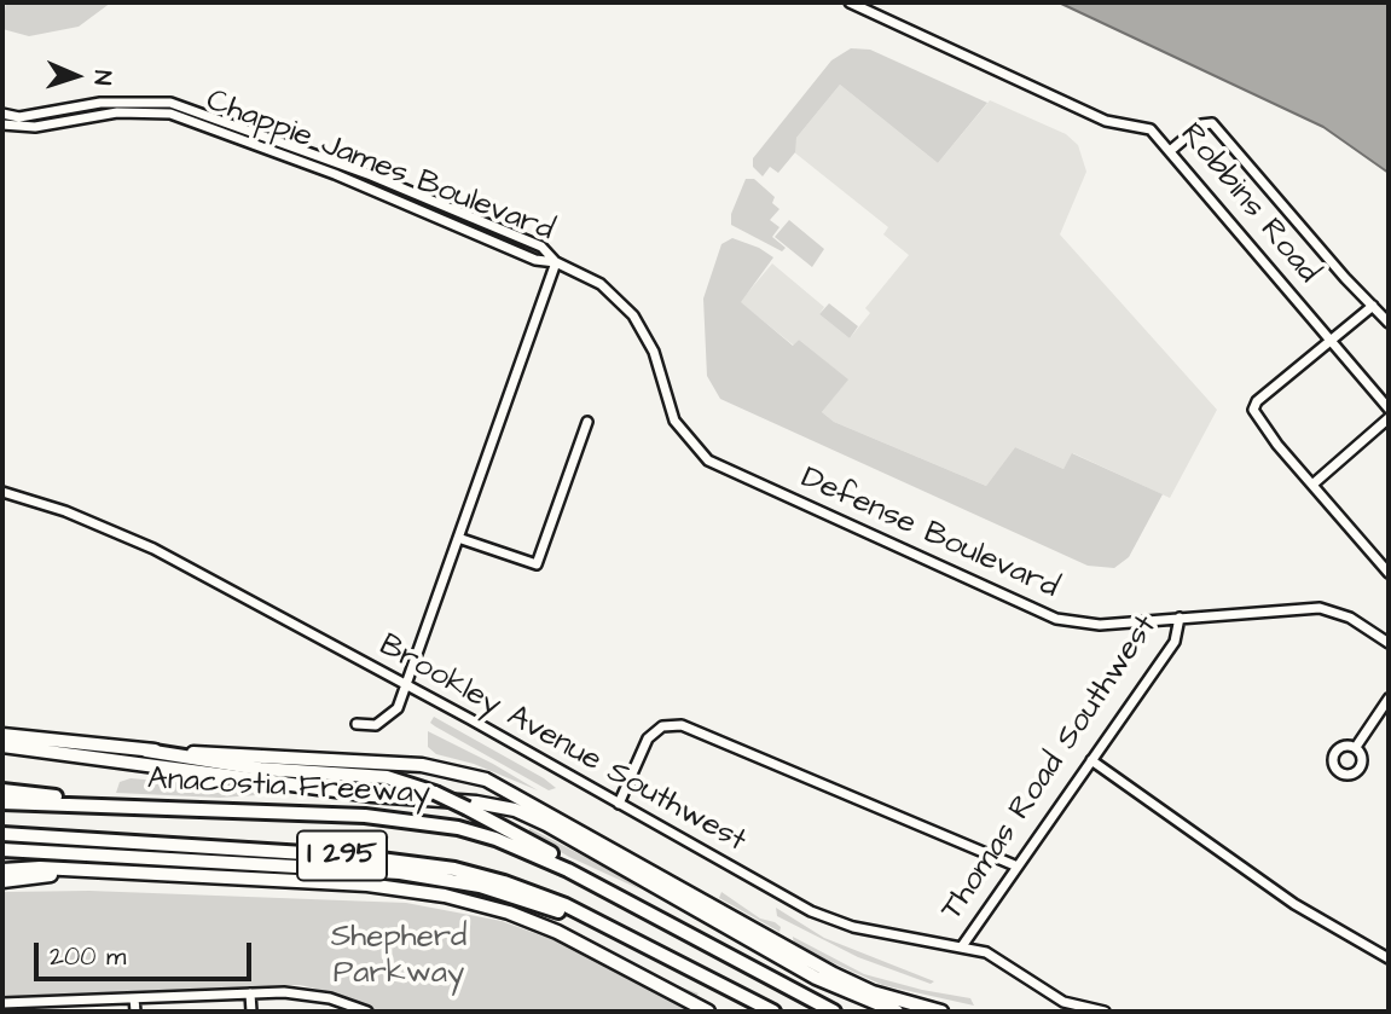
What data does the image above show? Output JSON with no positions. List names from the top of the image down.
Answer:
{
  "streets": {
    "highway": ["Anacostia Freeway", "I 295"],
    "street": [
      "Chappie James Boulevard",
      "Robbins Road",
      "Defense Boulevard",
      "Brookley Avenue Southwest",
      "Thomas Road Southwest"
    ]
  },
  "crossings": [
    ["Chappie James Boulevard", "Defense Boulevard"],
    ["Defense Boulevard", "Thomas Road Southwest"],
    ["Brookley Avenue Southwest", "Thomas Road Southwest"]
  ],
  "parks": ["Shepherd Parkway"],
  "scale_bar": "200 m",
  "north": "right"
}
